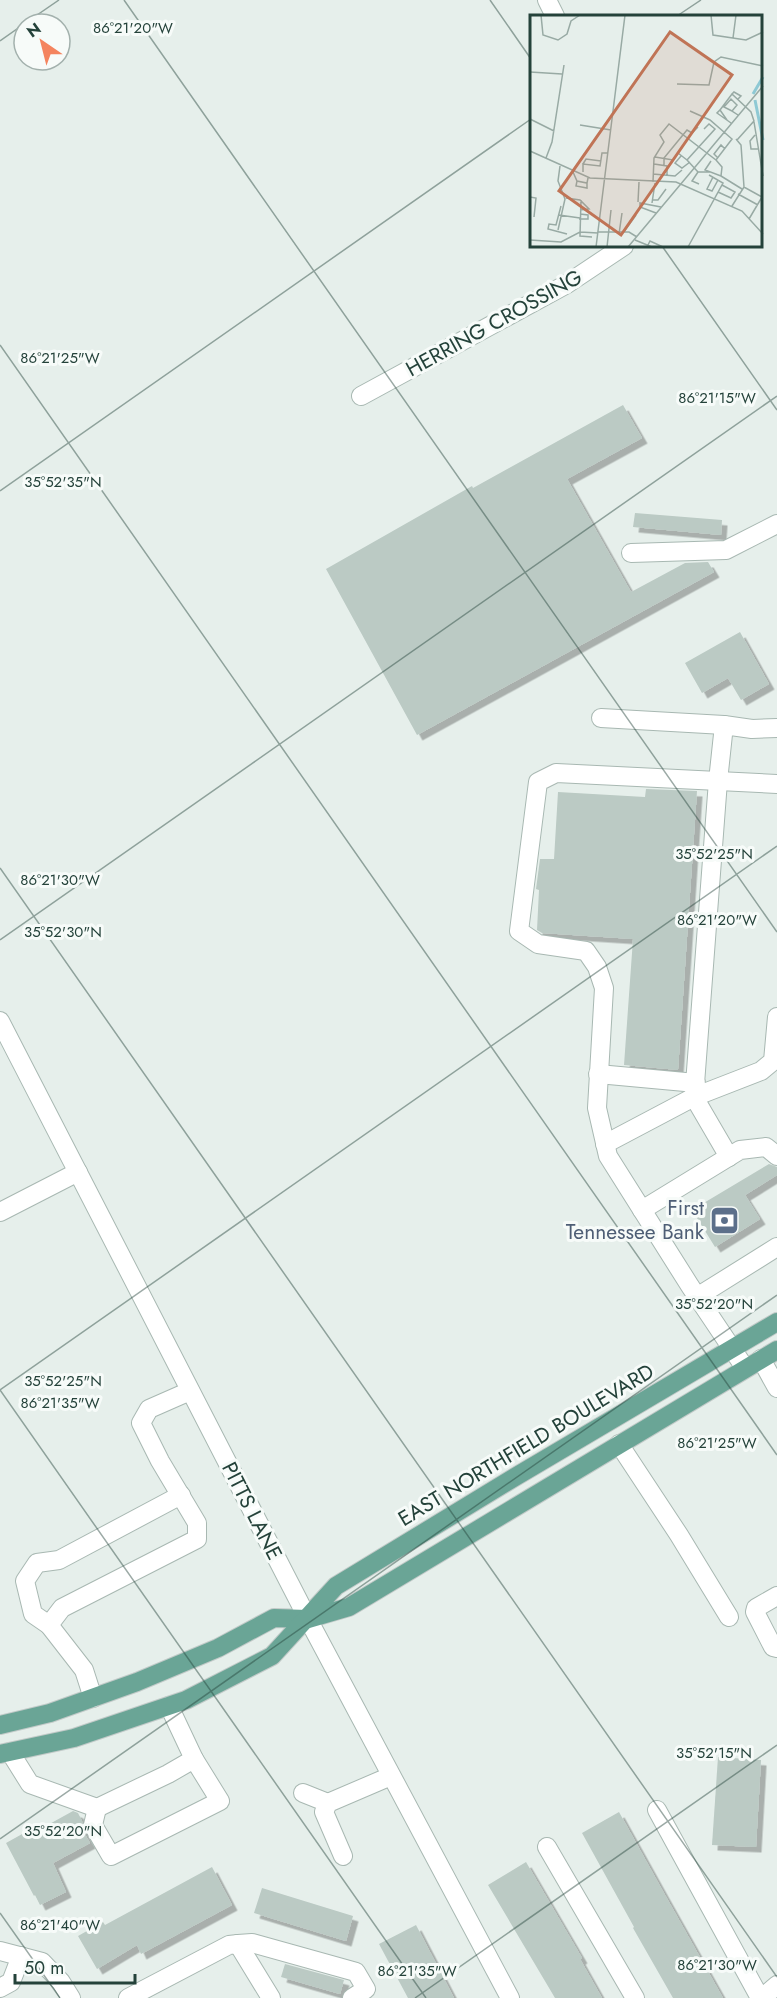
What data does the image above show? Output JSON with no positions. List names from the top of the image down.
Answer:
{
  "streets": {
    "main road": ["EAST NORTHFIELD BOULEVARD"],
    "street": ["HERRING CROSSING", "PITTS LANE"]
  },
  "crossings": [
    ["EAST NORTHFIELD BOULEVARD", "PITTS LANE"]
  ],
  "places": {
    "bank": ["First Tennessee Bank"]
  },
  "scale_bar": "50 m",
  "north": "top left",
  "coordinates": [
    "86°21'20\"W",
    "86°21'25\"W",
    "86°21'15\"W",
    "35°52'35\"N",
    "35°52'25\"N",
    "86°21'30\"W",
    "35°52'30\"N",
    "35°52'20\"N",
    "86°21'35\"W",
    "35°52'15\"N",
    "86°21'40\"W"
  ]
}
